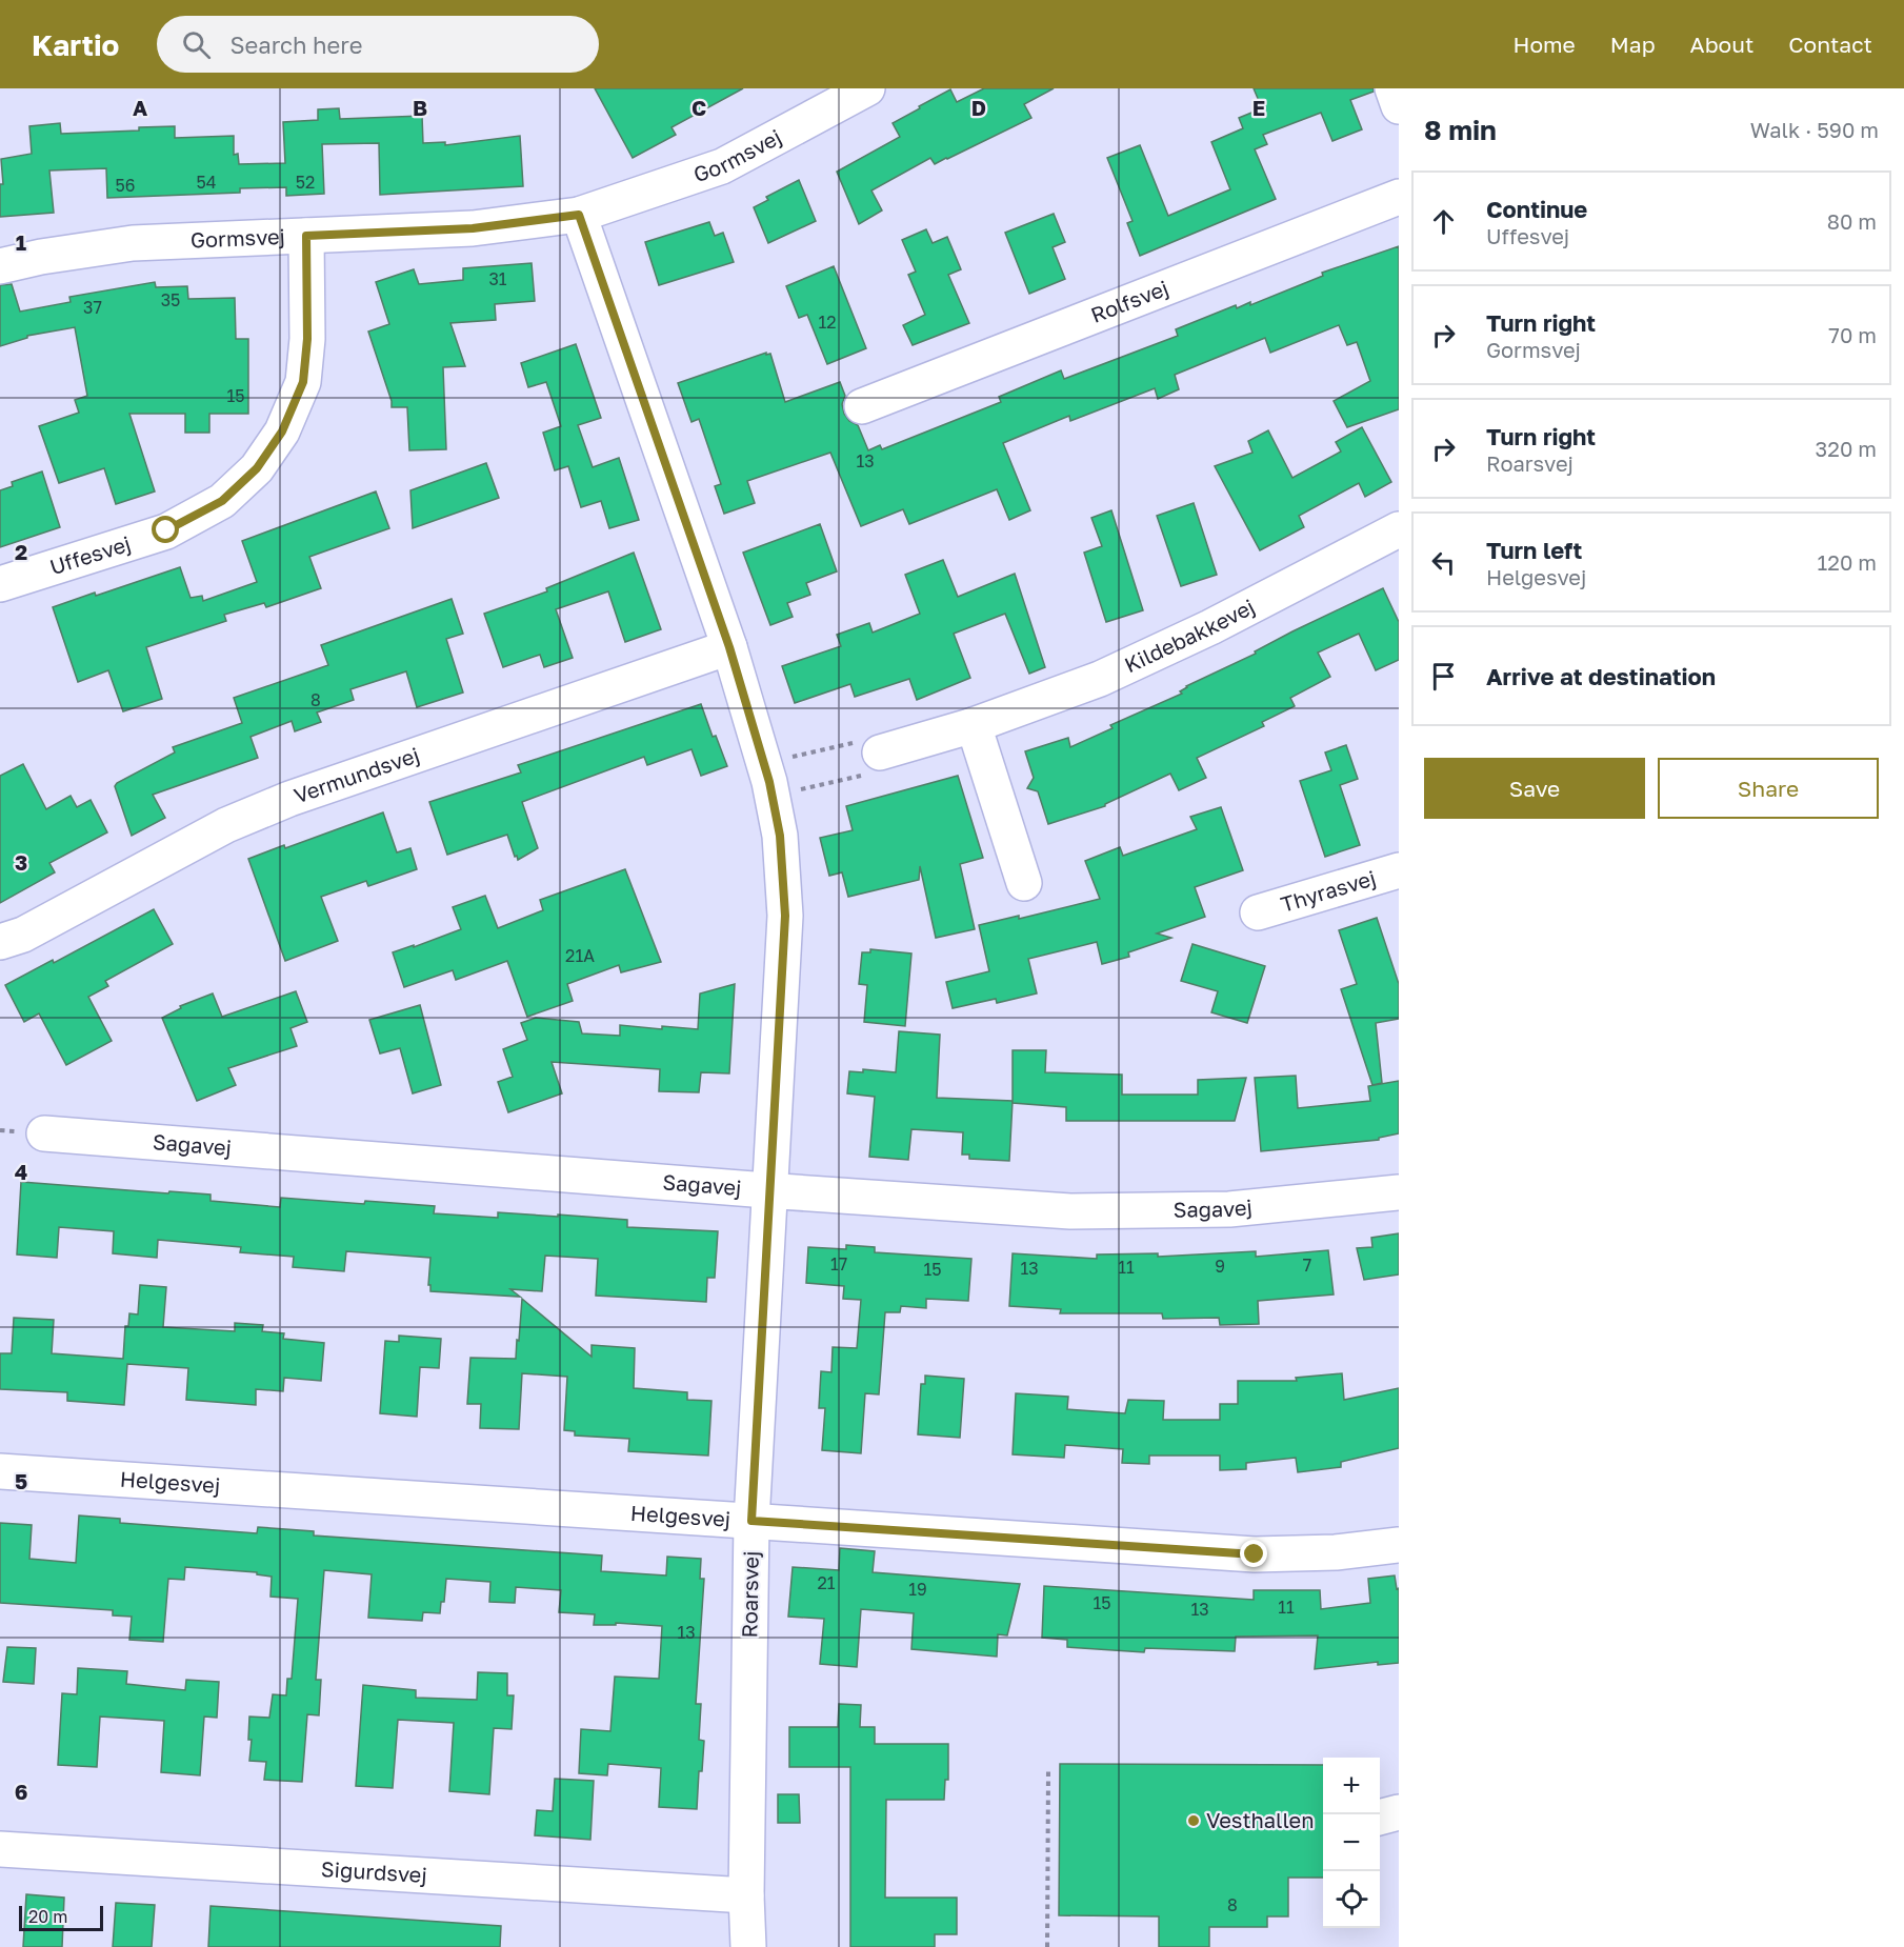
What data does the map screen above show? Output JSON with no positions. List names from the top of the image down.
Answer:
{
  "streets": {
    "street": [
      "Gormsvej",
      "Rolfsvej",
      "Uffesvej",
      "Kildebakkevej",
      "Vermundsvej",
      "Thyrasvej",
      "Sagavej",
      "Helgesvej",
      "Roarsvej",
      "Sigurdsvej"
    ]
  },
  "crossings": [
    ["Gormsvej", "Uffesvej"],
    ["Gormsvej", "Roarsvej"],
    ["Vermundsvej", "Roarsvej"],
    ["Sagavej", "Roarsvej"],
    ["Helgesvej", "Roarsvej"],
    ["Roarsvej", "Sigurdsvej"]
  ],
  "places": ["Vesthallen"],
  "house_numbers": [
    "54",
    "52",
    "56",
    "31",
    "35",
    "37",
    "12",
    "15",
    "13",
    "8",
    "21A",
    "17",
    "7",
    "9",
    "11",
    "13",
    "15",
    "21",
    "19",
    "15",
    "11",
    "13",
    "13",
    "8"
  ],
  "scale_bar": "20 m",
  "page": {
    "header": "Kartio",
    "search": "Search here",
    "nav": [
      "Home",
      "Map",
      "About",
      "Contact"
    ],
    "heading": ["8 min", "Walk · 590 m"],
    "list": [
      ["Continue", "Uffesvej", "80 m"],
      ["Turn right", "Gormsvej", "70 m"],
      ["Turn right", "Roarsvej", "320 m"],
      ["Turn left", "Helgesvej", "120 m"],
      "Arrive at destination"
    ],
    "buttons": ["Save", "Share"],
    "map_buttons": ["+", "−"],
    "scale": "20 m"
  },
  "grid": {
    "columns": [
      "A",
      "B",
      "C",
      "D",
      "E"
    ],
    "rows": [
      "1",
      "2",
      "3",
      "4",
      "5",
      "6"
    ]
  }
}
